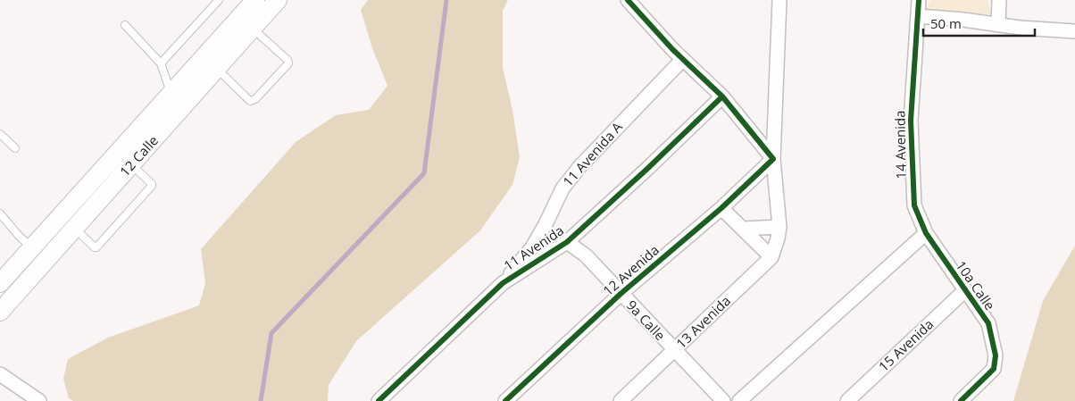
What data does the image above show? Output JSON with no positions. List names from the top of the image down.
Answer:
{
  "streets": {
    "main road": ["12 Calle"],
    "street": [
      "14 Avenida",
      "11 Avenida A",
      "11 Avenida",
      "12 Avenida",
      "10a Calle",
      "9a Calle",
      "13 Avenida",
      "15 Avenida"
    ]
  },
  "crossings": [
    ["14 Avenida", "10a Calle"],
    ["11 Avenida A", "11 Avenida"],
    ["11 Avenida", "9a Calle"],
    ["12 Avenida", "9a Calle"],
    ["12 Avenida", "13 Avenida"],
    ["10a Calle", "15 Avenida"],
    ["9a Calle", "13 Avenida"]
  ],
  "scale_bar": "50 m"
}
